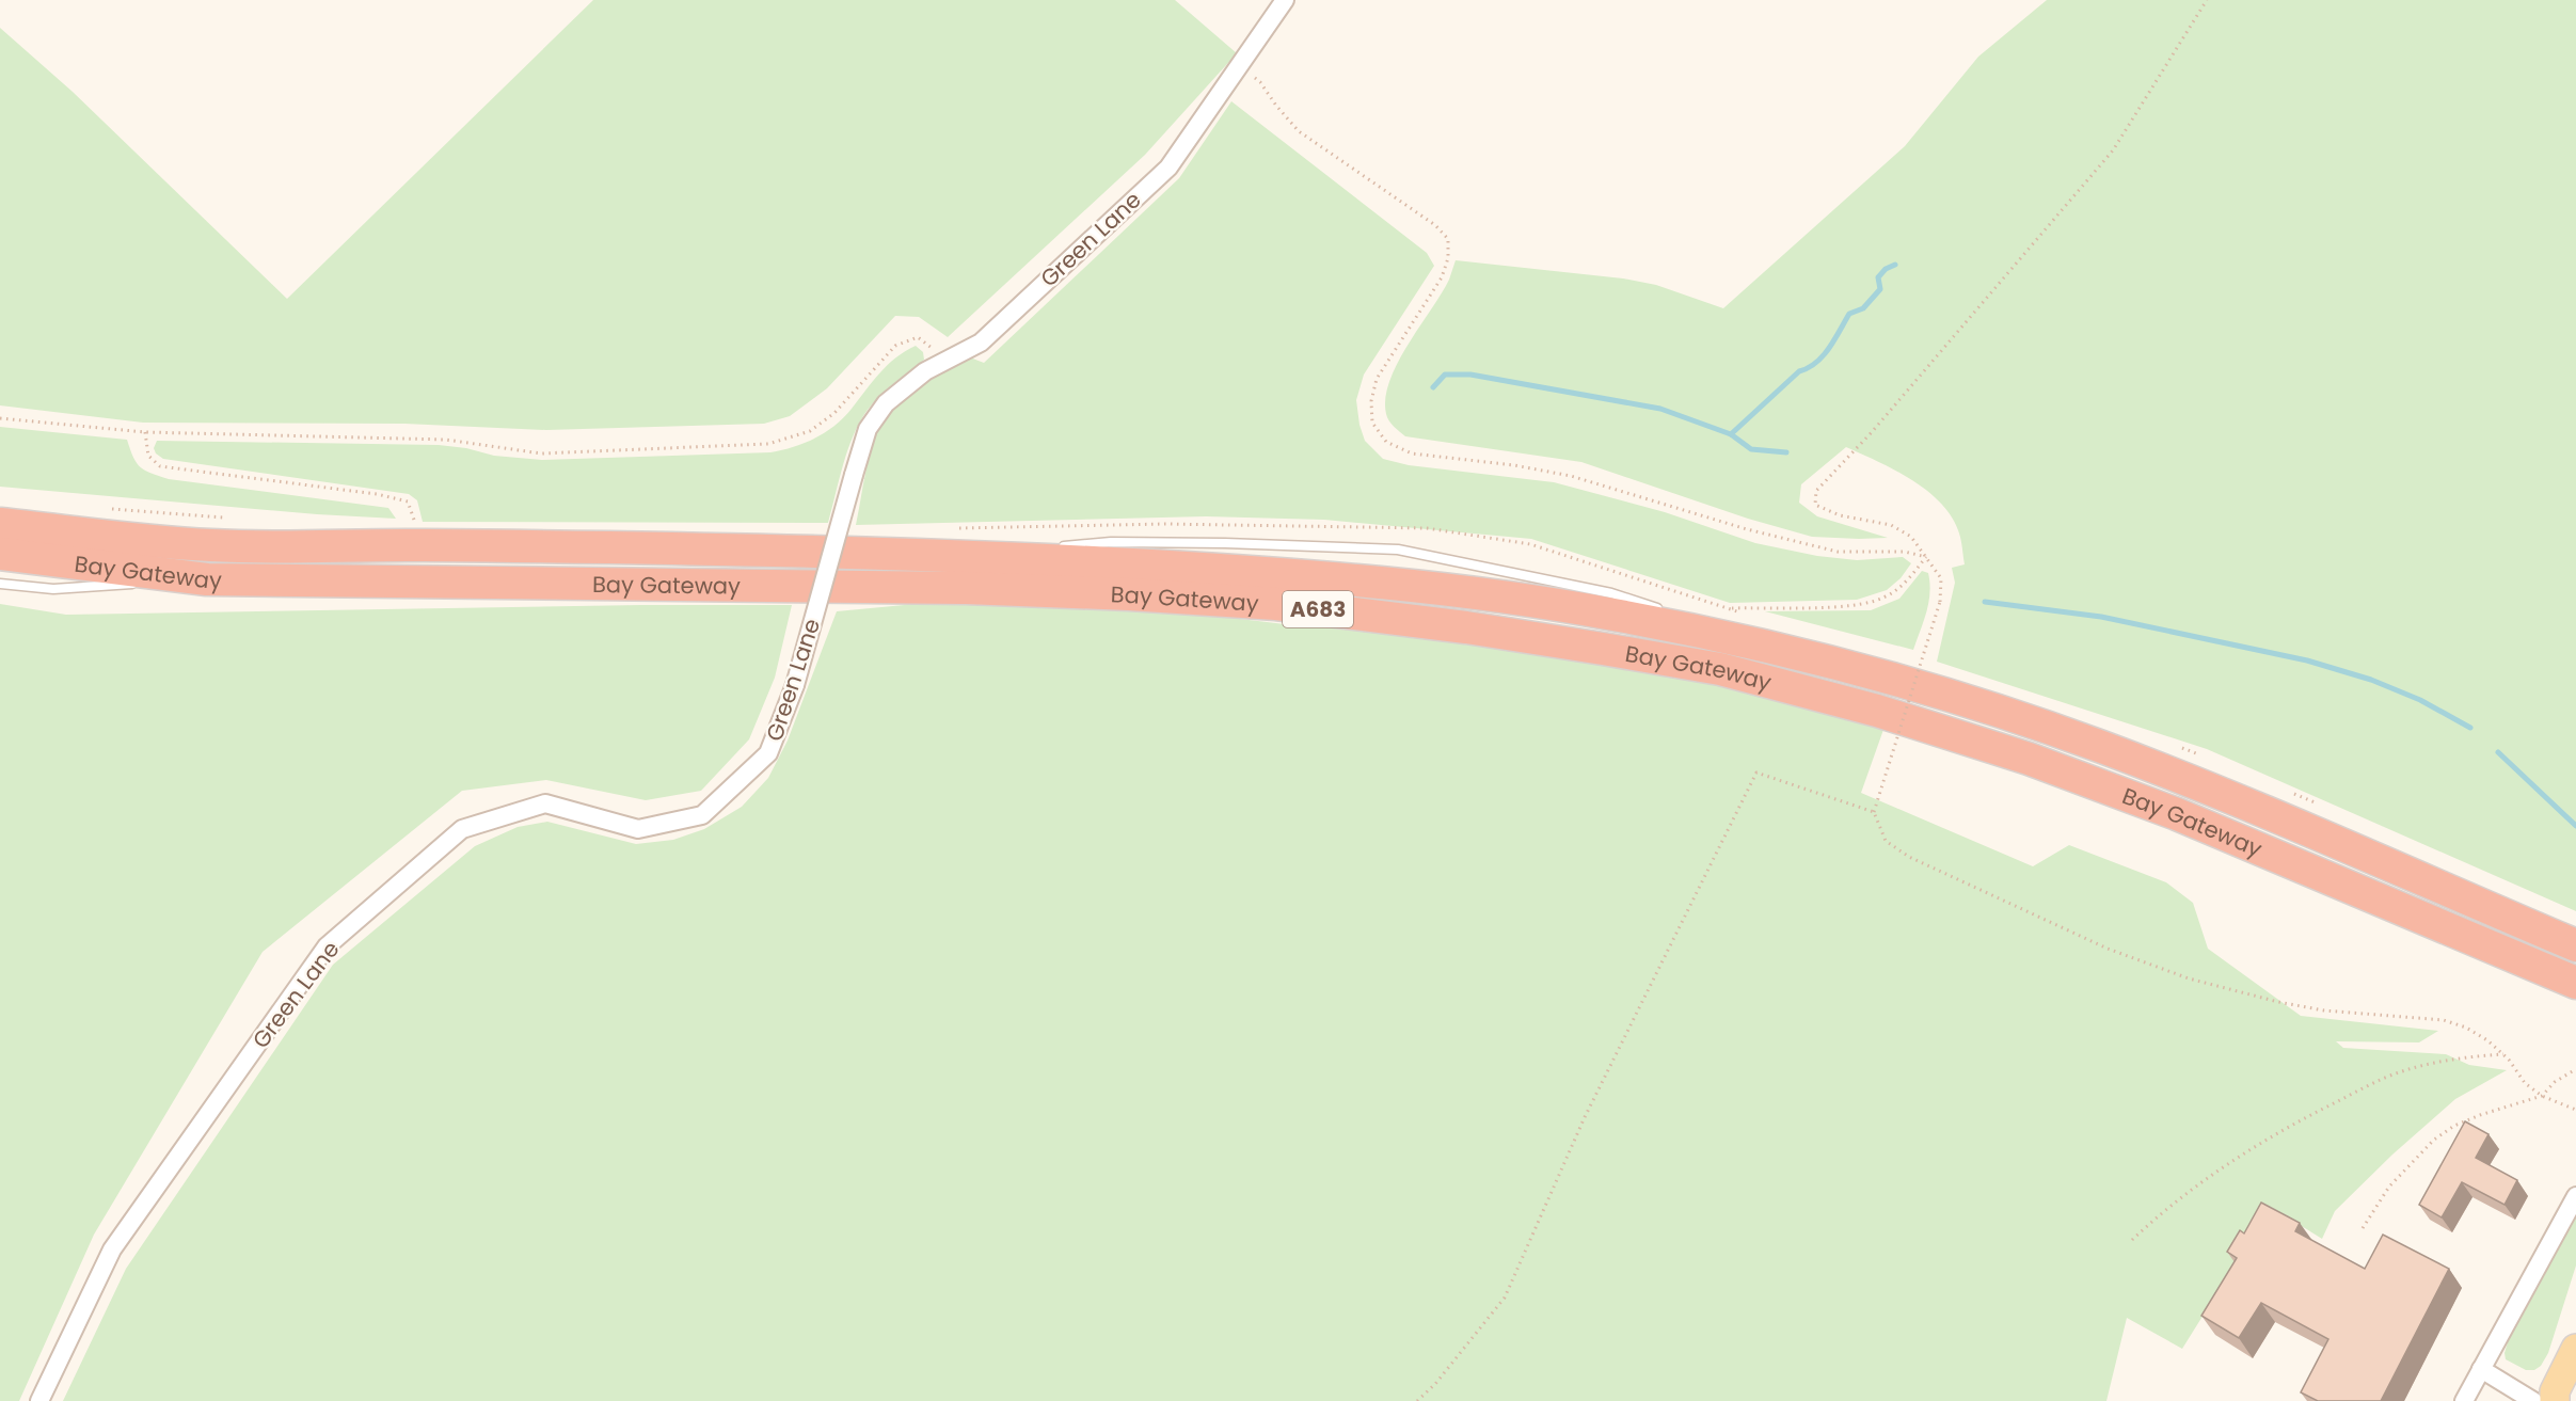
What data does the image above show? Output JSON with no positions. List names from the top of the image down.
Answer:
{
  "streets": {
    "highway": ["Bay Gateway", "A683"],
    "street": ["Green Lane"]
  }
}
